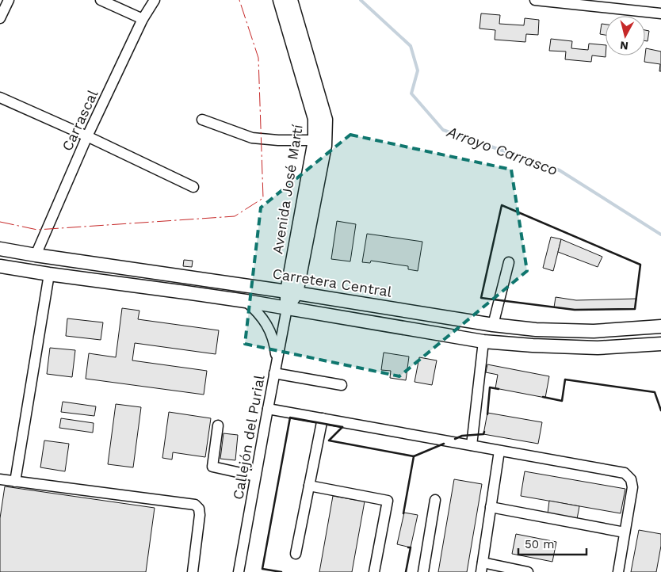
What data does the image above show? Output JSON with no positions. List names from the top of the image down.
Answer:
{
  "streets": {
    "main road": ["Avenida José Martí", "Carretera Central"],
    "street": ["Carrascal", "Callejón del Purial"]
  },
  "crossings": [
    ["Carrascal", "Carretera Central"],
    ["Avenida José Martí", "Carretera Central"],
    ["Avenida José Martí", "Callejón del Purial"]
  ],
  "water": ["Arroyo Carrasco"],
  "scale_bar": "50 m",
  "north": "bottom"
}
